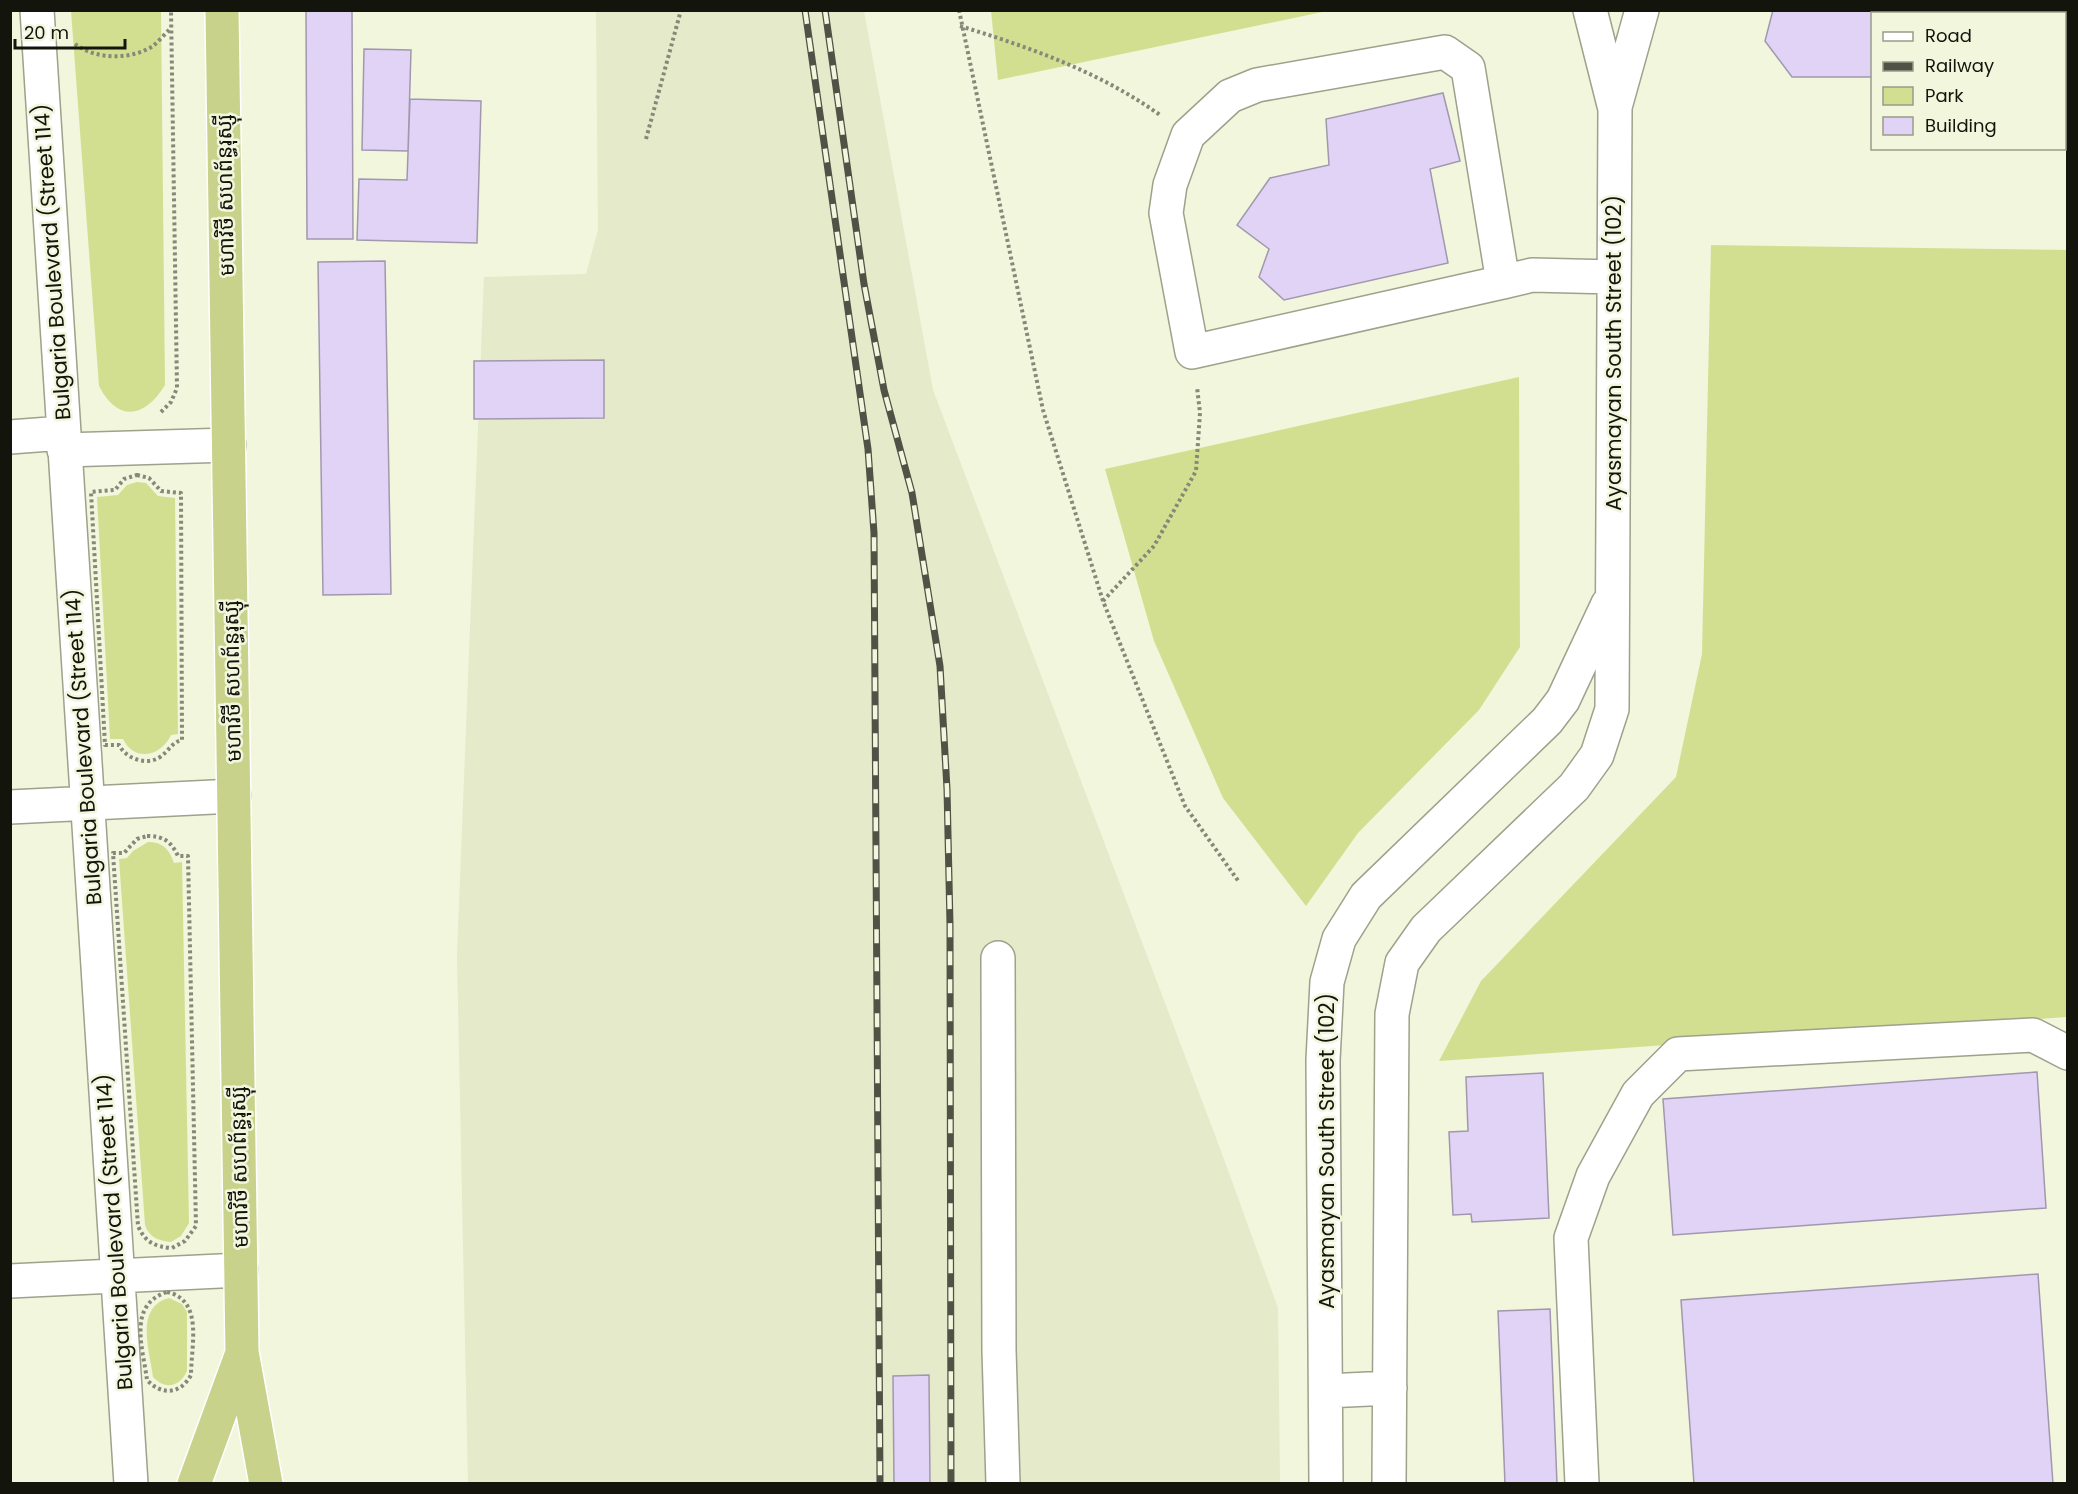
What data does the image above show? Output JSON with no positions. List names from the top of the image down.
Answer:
{
  "streets": {
    "highway": ["មហាវិថី សហព័ន្ធរុស្ស៊ី"],
    "street": ["Bulgaria Boulevard (Street 114)", "Ayasmayan South Street (102)"]
  },
  "legend": [
    "Road",
    "Railway",
    "Park",
    "Building"
  ],
  "scale_bar": "20 m"
}
